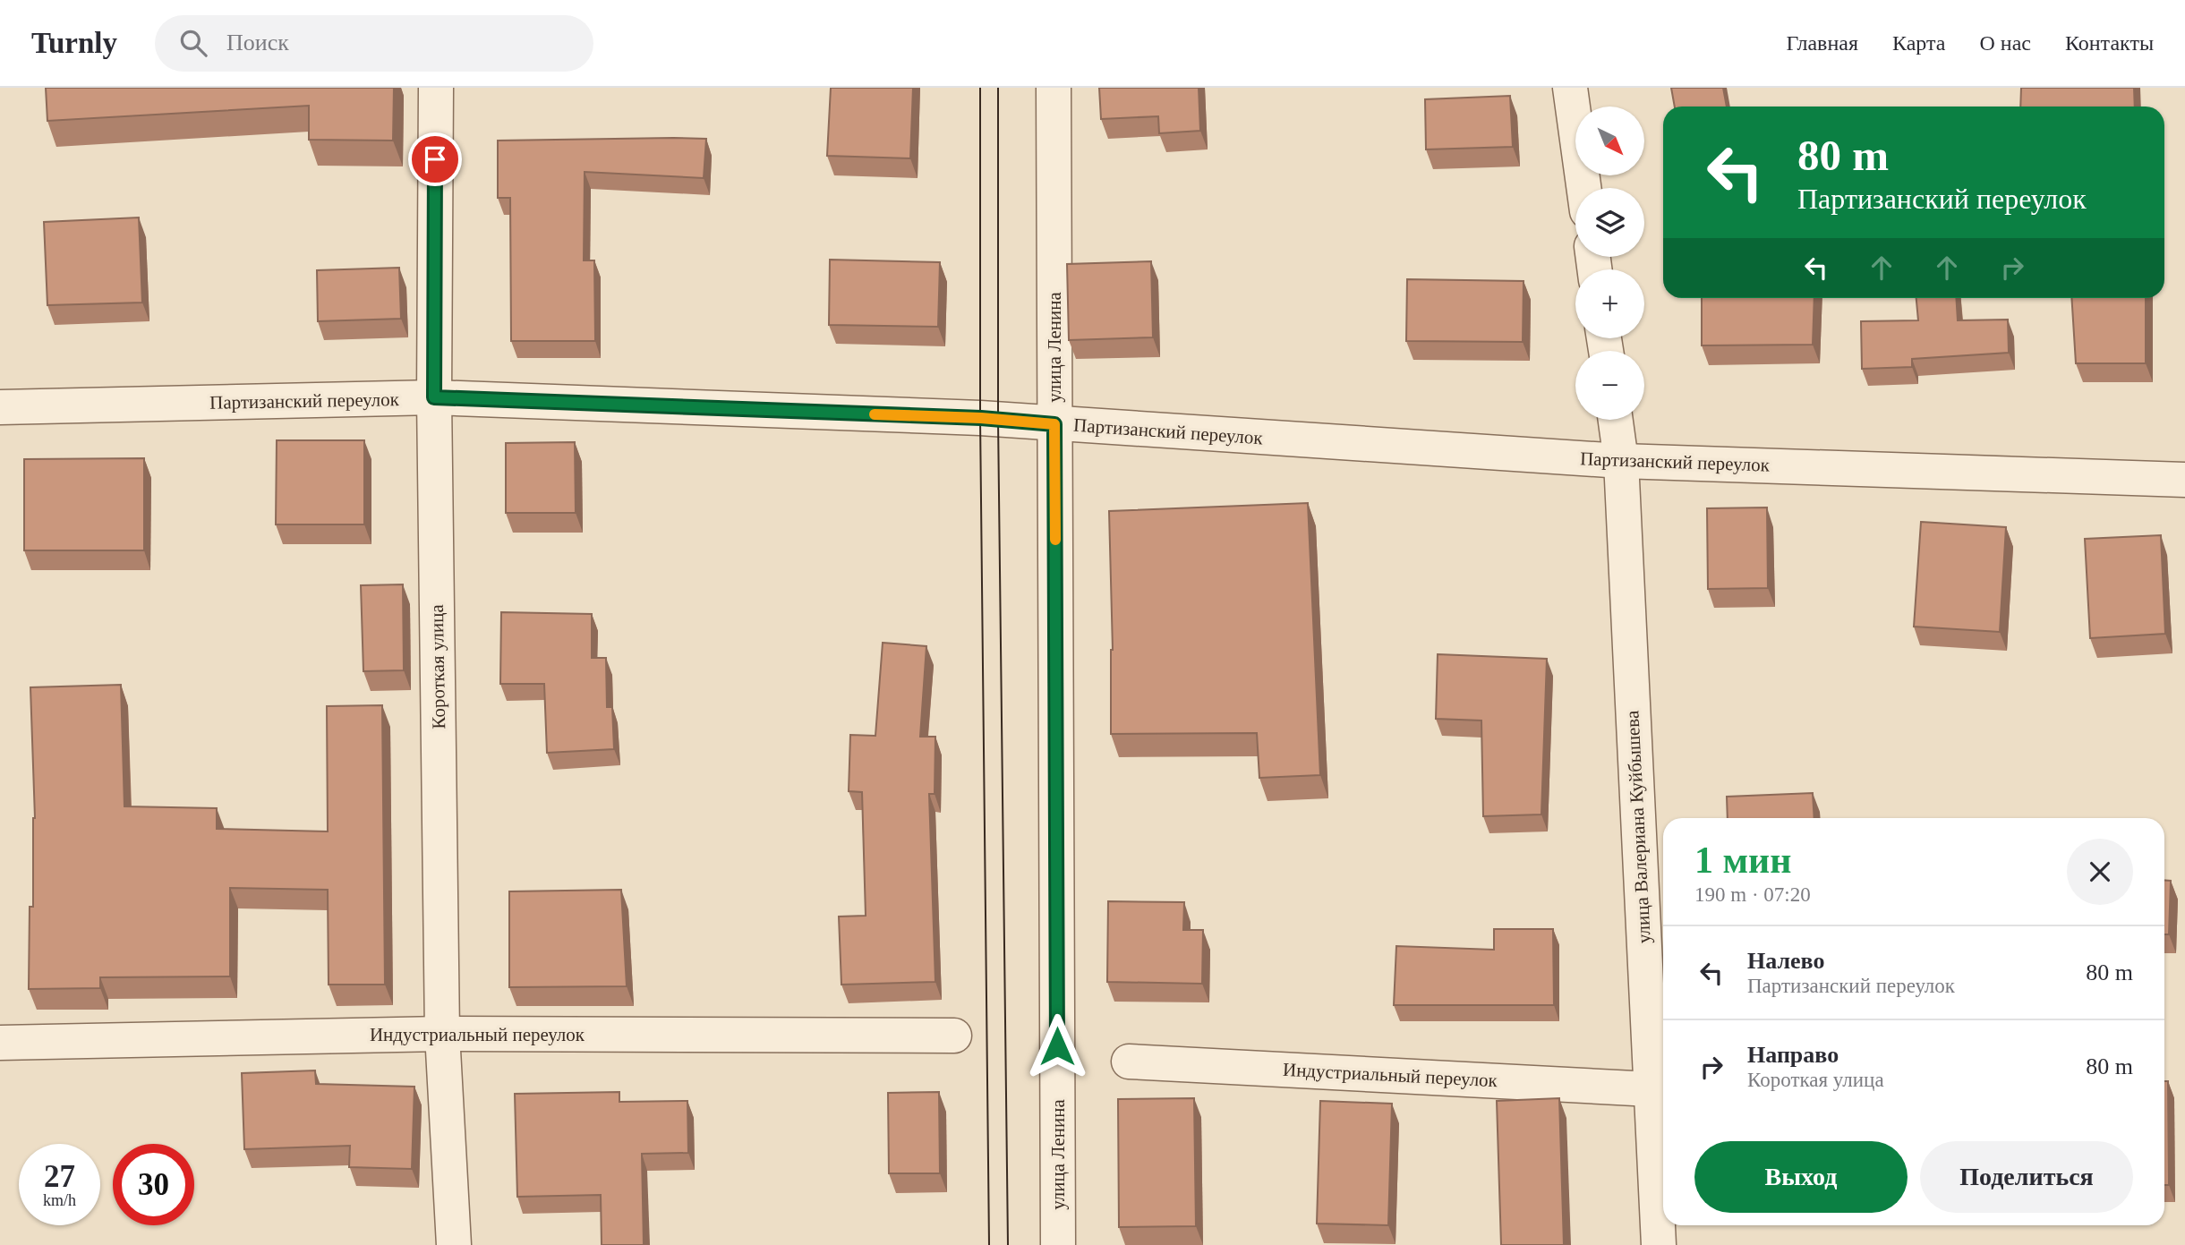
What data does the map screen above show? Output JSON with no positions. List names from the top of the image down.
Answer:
{
  "streets": {
    "street": [
      "улица Ленина",
      "Партизанский переулок",
      "Короткая улица",
      "улица Валериана Куйбышева",
      "Индустриальный переулок"
    ]
  },
  "crossings": [
    ["улица Ленина", "Партизанский переулок"],
    ["Партизанский переулок", "Короткая улица"],
    ["Партизанский переулок", "улица Валериана Куйбышева"],
    ["Короткая улица", "Индустриальный переулок"],
    ["улица Валериана Куйбышева", "Индустриальный переулок"]
  ],
  "north": "bottom right",
  "page": {
    "header": "Turnly",
    "search": "Поиск",
    "nav": [
      "Главная",
      "Карта",
      "О нас",
      "Контакты"
    ],
    "map_buttons": ["+", "−"],
    "turn": ["80 m", "Партизанский переулок"],
    "heading": ["1 мин", "190 m · 07:20"],
    "list": [
      {
        "name": "Налево",
        "note": "Партизанский переулок",
        "value": "80 m"
      },
      {
        "name": "Направо",
        "note": "Короткая улица",
        "value": "80 m"
      }
    ],
    "buttons": ["Выход", "Поделиться"],
    "speed": "27 km/h",
    "limit": "30"
  }
}
